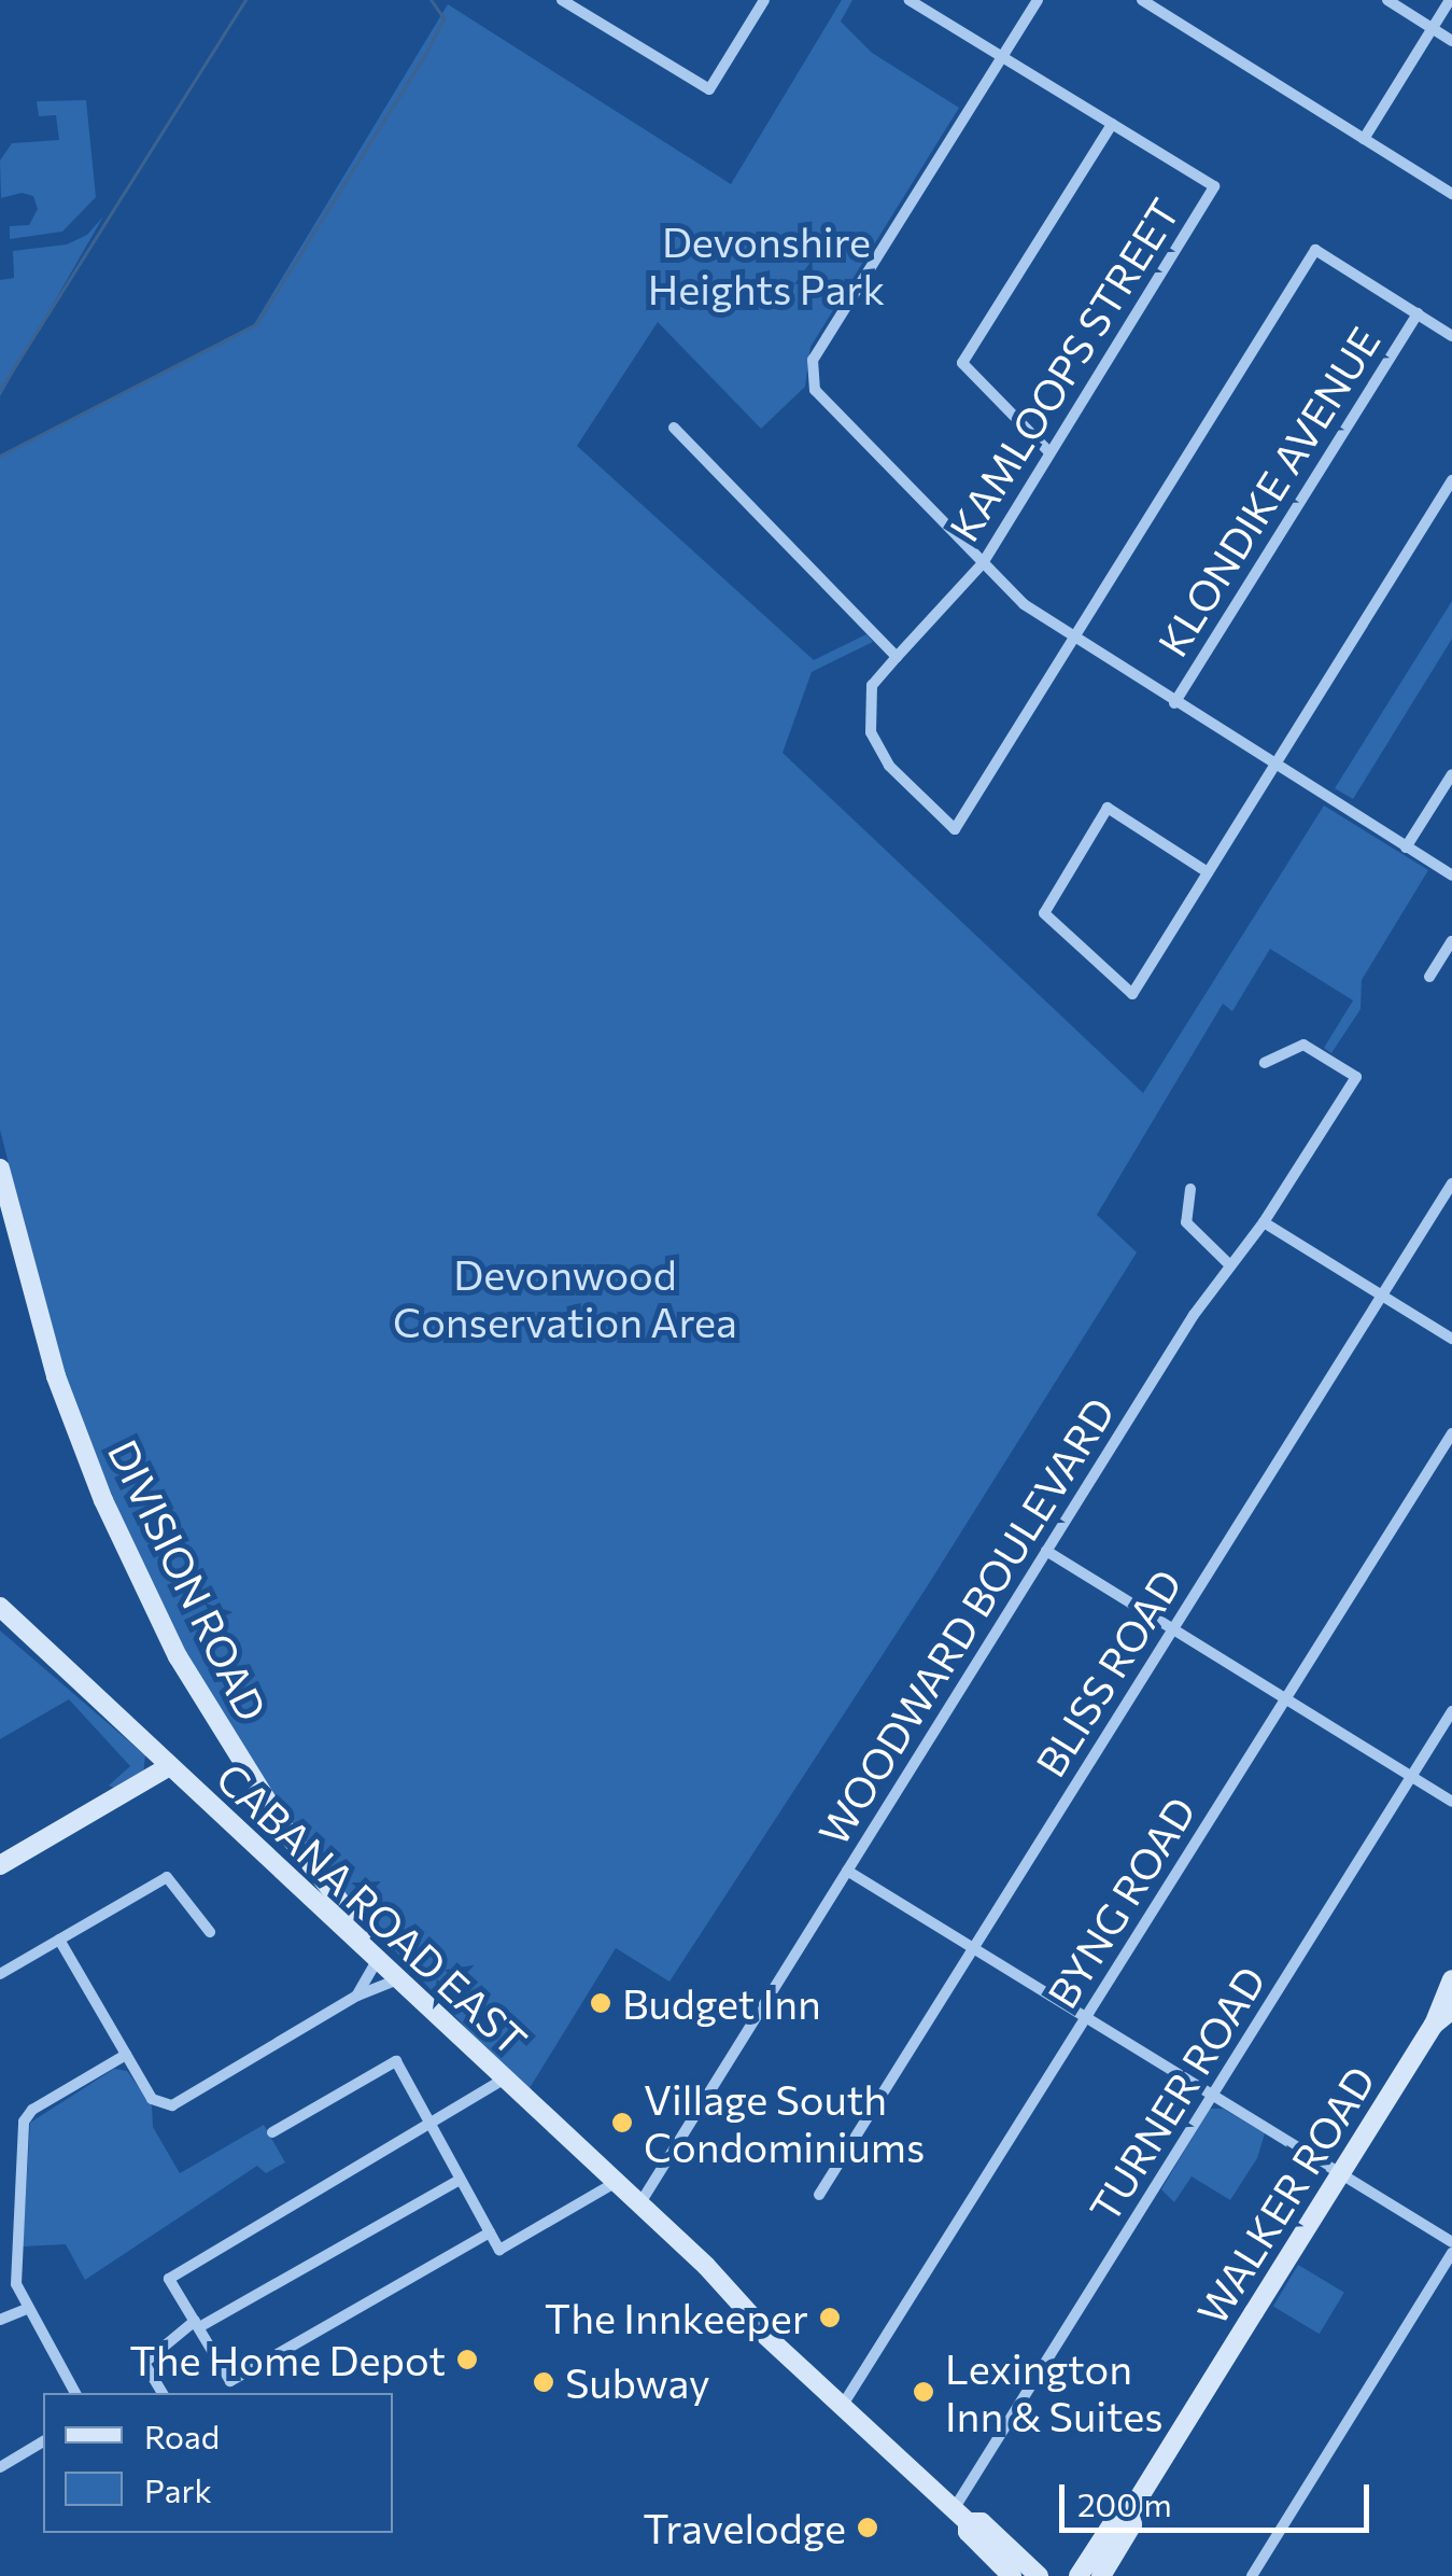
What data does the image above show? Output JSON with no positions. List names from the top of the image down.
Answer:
{
  "streets": {
    "main road": ["DIVISION ROAD", "CABANA ROAD EAST", "WALKER ROAD"],
    "street": [
      "KAMLOOPS STREET",
      "KLONDIKE AVENUE",
      "WOODWARD BOULEVARD",
      "BLISS ROAD",
      "BYNG ROAD",
      "TURNER ROAD"
    ]
  },
  "crossings": [
    ["DIVISION ROAD", "CABANA ROAD EAST"],
    ["WOODWARD BOULEVARD", "CABANA ROAD EAST"],
    ["BYNG ROAD", "CABANA ROAD EAST"],
    ["CABANA ROAD EAST", "TURNER ROAD"]
  ],
  "parks": ["Devonshire Heights Park", "Devonwood Conservation Area"],
  "places": [
    "Budget Inn",
    "Village South Condominiums",
    "The Innkeeper",
    "The Home Depot",
    "Subway",
    "Lexington Inn & Suites",
    "Travelodge"
  ],
  "legend": ["Road", "Park"],
  "scale_bar": "200 m"
}
